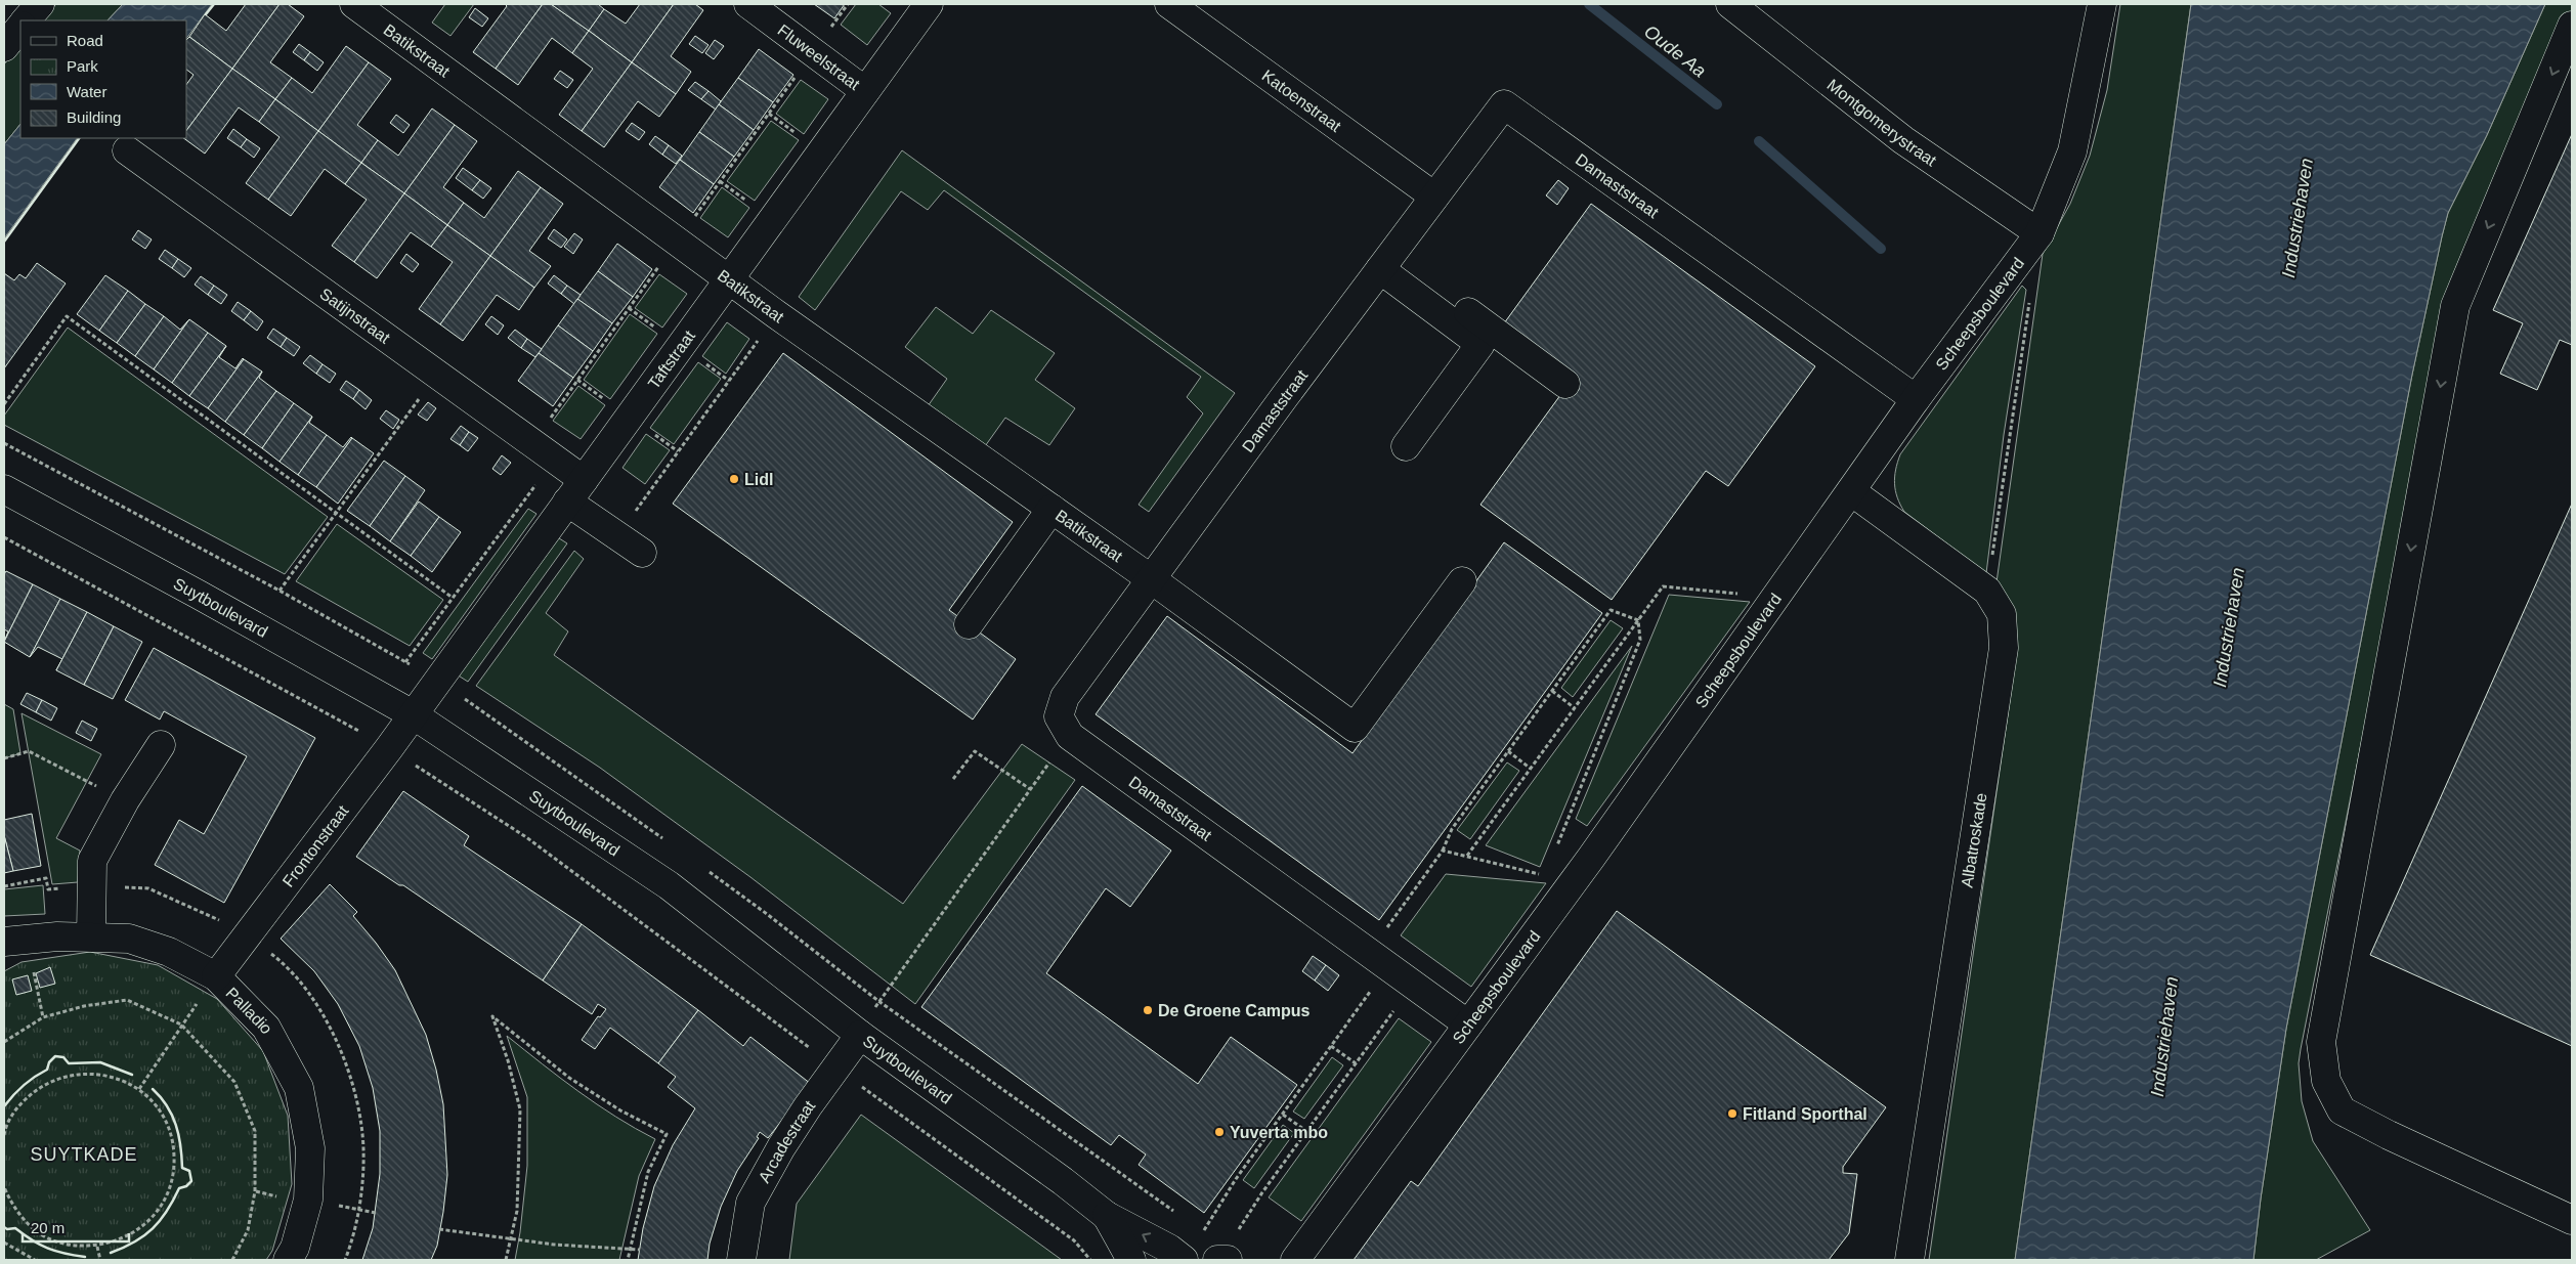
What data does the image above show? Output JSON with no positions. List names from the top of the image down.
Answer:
{
  "streets": {
    "street": [
      "Batikstraat",
      "Fluweelstraat",
      "Katoenstraat",
      "Montgomerystraat",
      "Damaststraat",
      "Scheepsboulevard",
      "Satijnstraat",
      "Taftstraat",
      "Suytboulevard",
      "Albatroskade",
      "Frontonstraat",
      "Palladio",
      "Arcadestraat"
    ]
  },
  "crossings": [
    ["Batikstraat", "Damaststraat"],
    ["Batikstraat", "Taftstraat"],
    ["Fluweelstraat", "Taftstraat"],
    ["Katoenstraat", "Damaststraat"],
    ["Montgomerystraat", "Scheepsboulevard"],
    ["Damaststraat", "Scheepsboulevard"],
    ["Scheepsboulevard", "Albatroskade"],
    ["Satijnstraat", "Taftstraat"],
    ["Taftstraat", "Suytboulevard"],
    ["Taftstraat", "Frontonstraat"],
    ["Suytboulevard", "Frontonstraat"],
    ["Suytboulevard", "Arcadestraat"],
    ["Frontonstraat", "Palladio"]
  ],
  "districts": ["SUYTKADE"],
  "water": ["Oude Aa", "Industriehaven"],
  "places": [
    "Lidl",
    "De Groene Campus",
    "Fitland Sporthal",
    "Yuverta mbo"
  ],
  "legend": [
    "Road",
    "Park",
    "Water",
    "Building"
  ],
  "scale_bar": "20 m"
}
